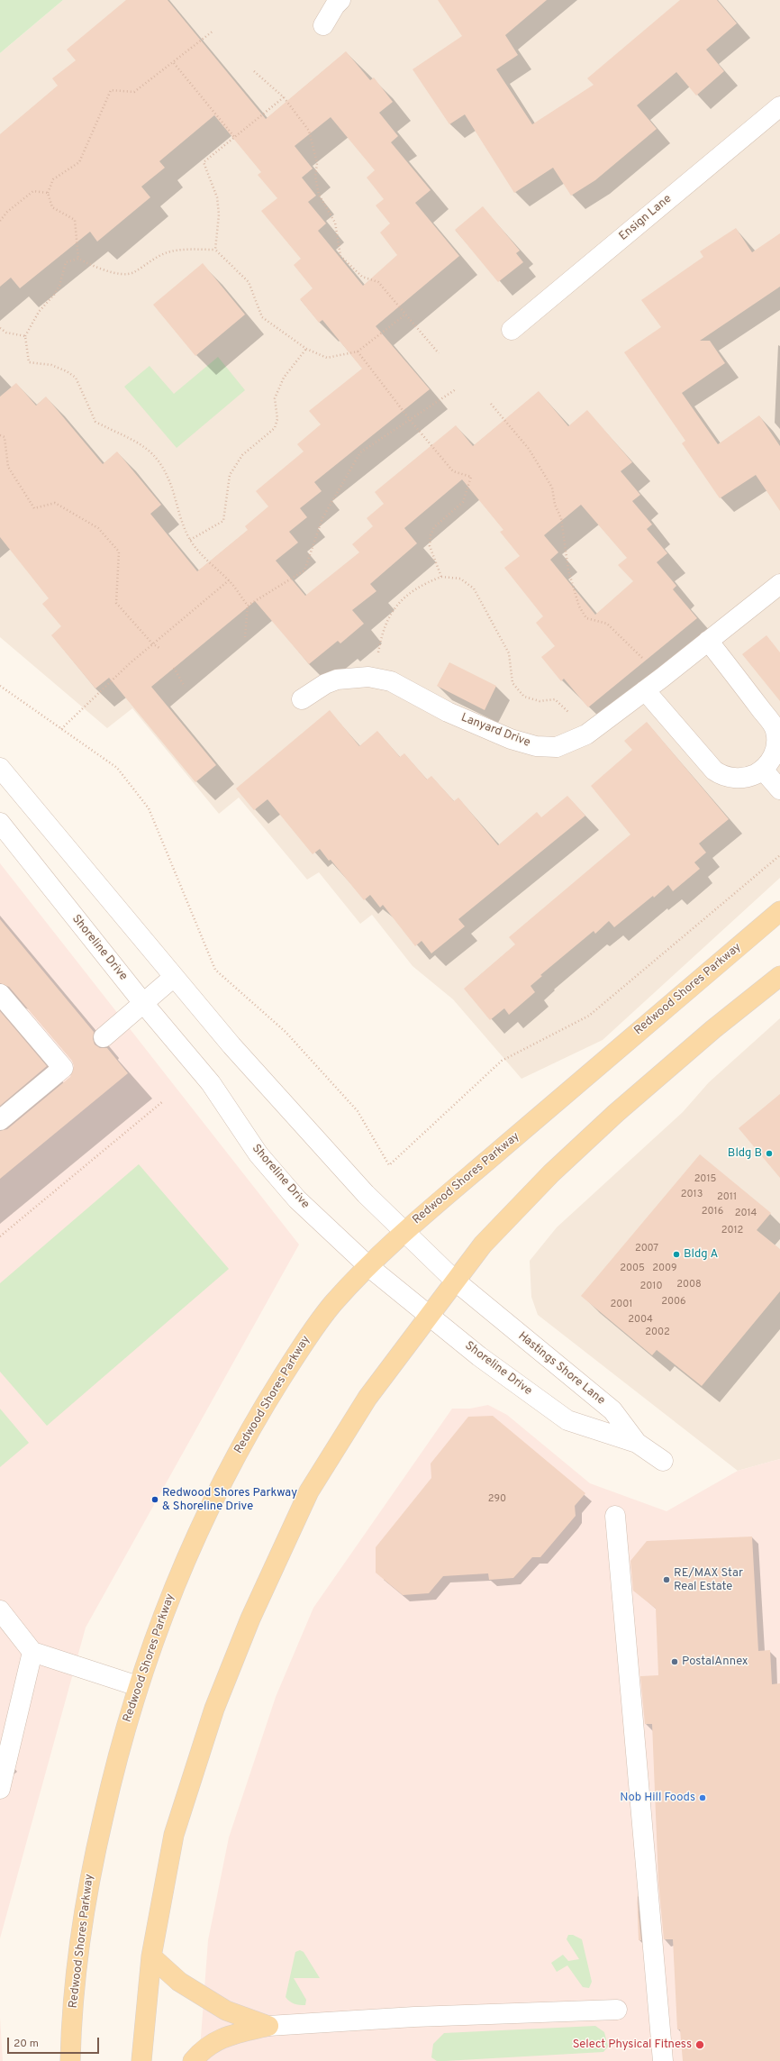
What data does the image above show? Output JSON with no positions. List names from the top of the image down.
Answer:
{
  "streets": {
    "main road": ["Redwood Shores Parkway"],
    "street": [
      "Ensign Lane",
      "Lanyard Drive",
      "Shoreline Drive",
      "Hastings Shore Lane"
    ]
  },
  "crossings": [
    ["Shoreline Drive", "Redwood Shores Parkway"],
    ["Shoreline Drive", "Hastings Shore Lane"]
  ],
  "places": [
    "Bldg B",
    "Bldg A",
    "Redwood Shores Parkway & Shoreline Drive",
    "RE/MAX Star Real Estate",
    "PostalAnnex",
    "Nob Hill Foods",
    "Select Physical Fitness"
  ],
  "house_numbers": [
    "2015",
    "2013",
    "2011",
    "2016",
    "2014",
    "2012",
    "2007",
    "2005",
    "2009",
    "2008",
    "2010",
    "2006",
    "2001",
    "2004",
    "2002",
    "290"
  ],
  "scale_bar": "20 m"
}
